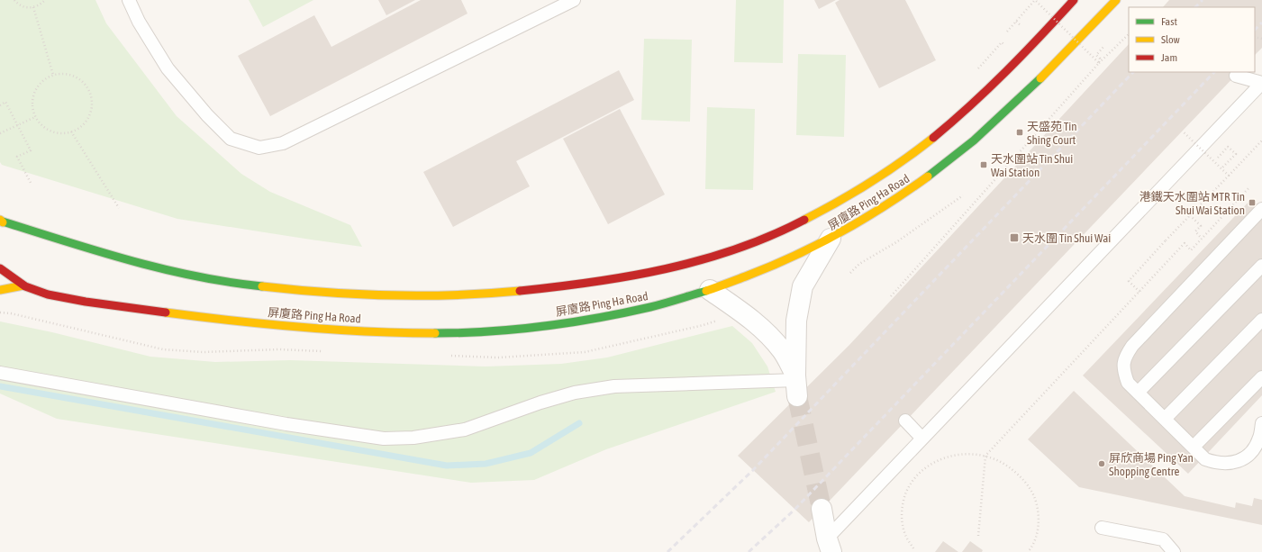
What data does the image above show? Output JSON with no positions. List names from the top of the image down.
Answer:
{
  "streets": {
    "main road": ["屏廈路 Ping Ha Road"]
  },
  "places": {
    "transit": [
      "天盛苑 Tin Shing Court",
      "天水圍站 Tin Shui Wai Station",
      "港鐵天水圍站 MTR Tin Shui Wai Station",
      "天水圍 Tin Shui Wai"
    ],
    "other": ["屏欣商場 Ping Yan Shopping Centre"]
  },
  "legend": ["Fast", "Slow", "Jam"]
}
